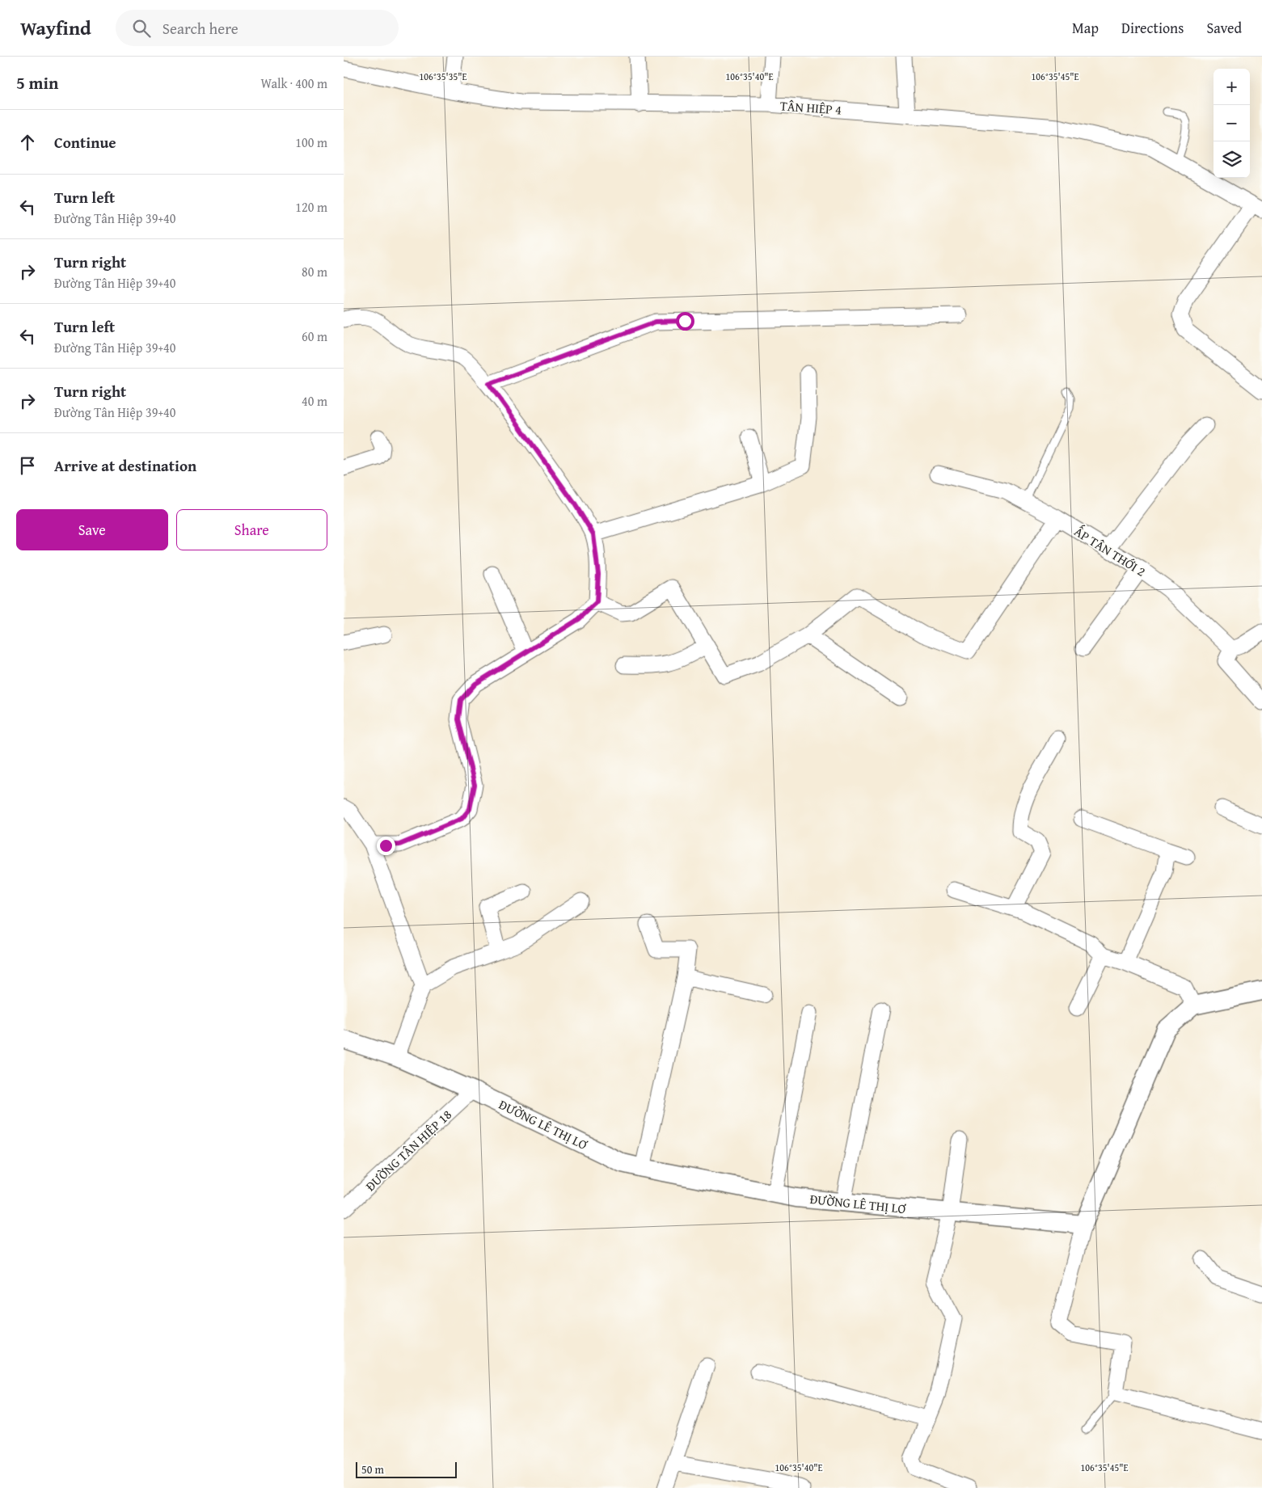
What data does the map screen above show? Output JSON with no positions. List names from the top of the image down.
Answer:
{
  "streets": {
    "street": [
      "TÂN HIỆP 4",
      "ẤP TÂN THỚI 2",
      "ĐƯỜNG LÊ THỊ LƠ",
      "ĐƯỜNG TÂN HIỆP 18"
    ]
  },
  "crossings": [
    ["ĐƯỜNG LÊ THỊ LƠ", "ĐƯỜNG TÂN HIỆP 18"]
  ],
  "scale_bar": "50 m",
  "page": {
    "header": "Wayfind",
    "search": "Search here",
    "nav": ["Map", "Directions", "Saved"],
    "heading": ["5 min", "Walk · 400 m"],
    "map_buttons": ["+", "−"],
    "list": [
      ["Continue", "100 m"],
      ["Turn left", "Đường Tân Hiệp 39+40", "120 m"],
      ["Turn right", "Đường Tân Hiệp 39+40", "80 m"],
      ["Turn left", "Đường Tân Hiệp 39+40", "60 m"],
      ["Turn right", "Đường Tân Hiệp 39+40", "40 m"],
      "Arrive at destination"
    ],
    "buttons": ["Save", "Share"],
    "scale": "50 m"
  },
  "coordinates": ["106°35'35\"E", "106°35'40\"E", "106°35'45\"E"]
}
